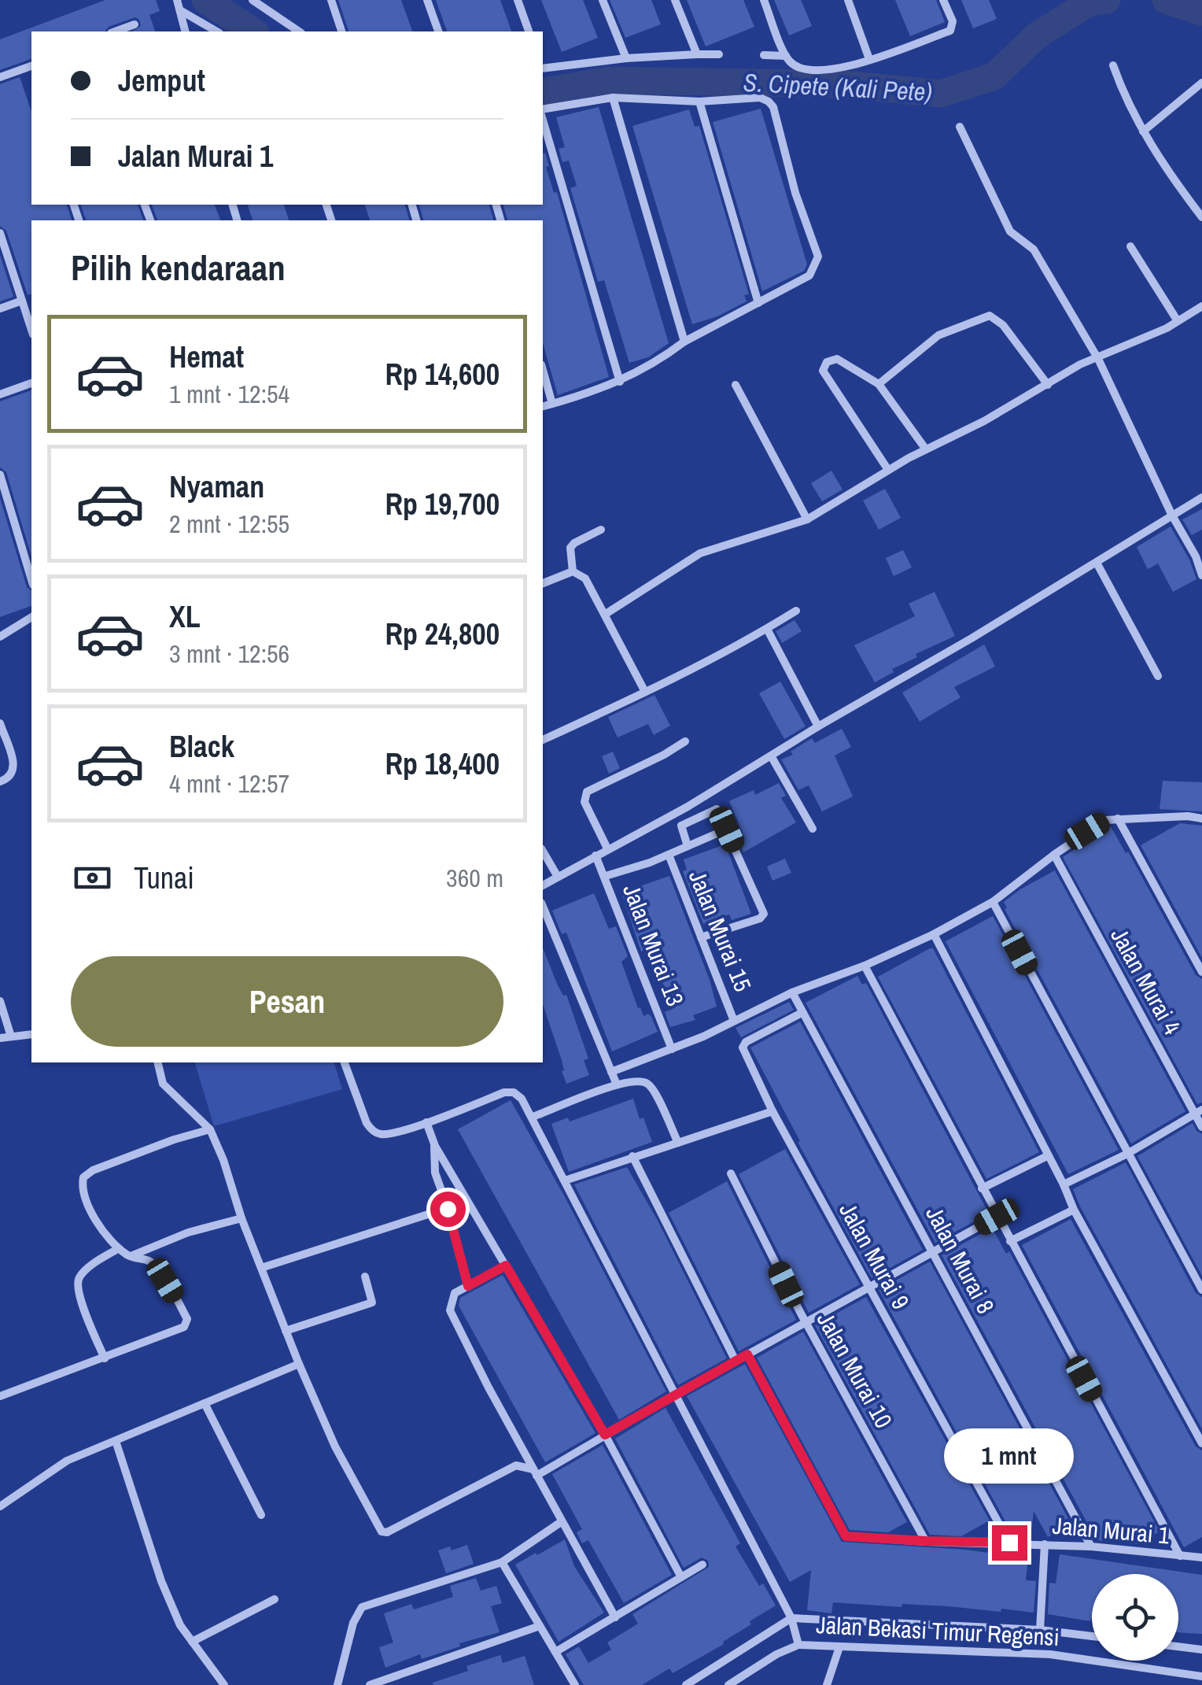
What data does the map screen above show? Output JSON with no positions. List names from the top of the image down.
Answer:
{
  "streets": {
    "street": [
      "Jalan Murai 15",
      "Jalan Murai 13",
      "Jalan Murai 4",
      "Jalan Murai 9",
      "Jalan Murai 8",
      "Jalan Murai 10",
      "Jalan Murai 1",
      "Jalan Bekasi Timur Regensi"
    ]
  },
  "crossings": [
    ["Jalan Murai 9", "Jalan Murai 8"],
    ["Jalan Murai 9", "Jalan Murai 1"],
    ["Jalan Murai 8", "Jalan Murai 1"],
    ["Jalan Murai 10", "Jalan Murai 1"]
  ],
  "water": ["S. Cipete (Kali Pete)"],
  "page": {
    "banner": ["Jemput", "Jalan Murai 1"],
    "heading": "Pilih kendaraan",
    "list": [
      {
        "name": "Hemat",
        "note": "1 mnt · 12:54",
        "value": "Rp 14,600"
      },
      {
        "name": "Nyaman",
        "note": "2 mnt · 12:55",
        "value": "Rp 19,700"
      },
      {
        "name": "XL",
        "note": "3 mnt · 12:56",
        "value": "Rp 24,800"
      },
      {
        "name": "Black",
        "note": "4 mnt · 12:57",
        "value": "Rp 18,400"
      }
    ],
    "pay": ["Tunai", "360 m"],
    "buttons": "Pesan",
    "bubble": "1 mnt"
  }
}
